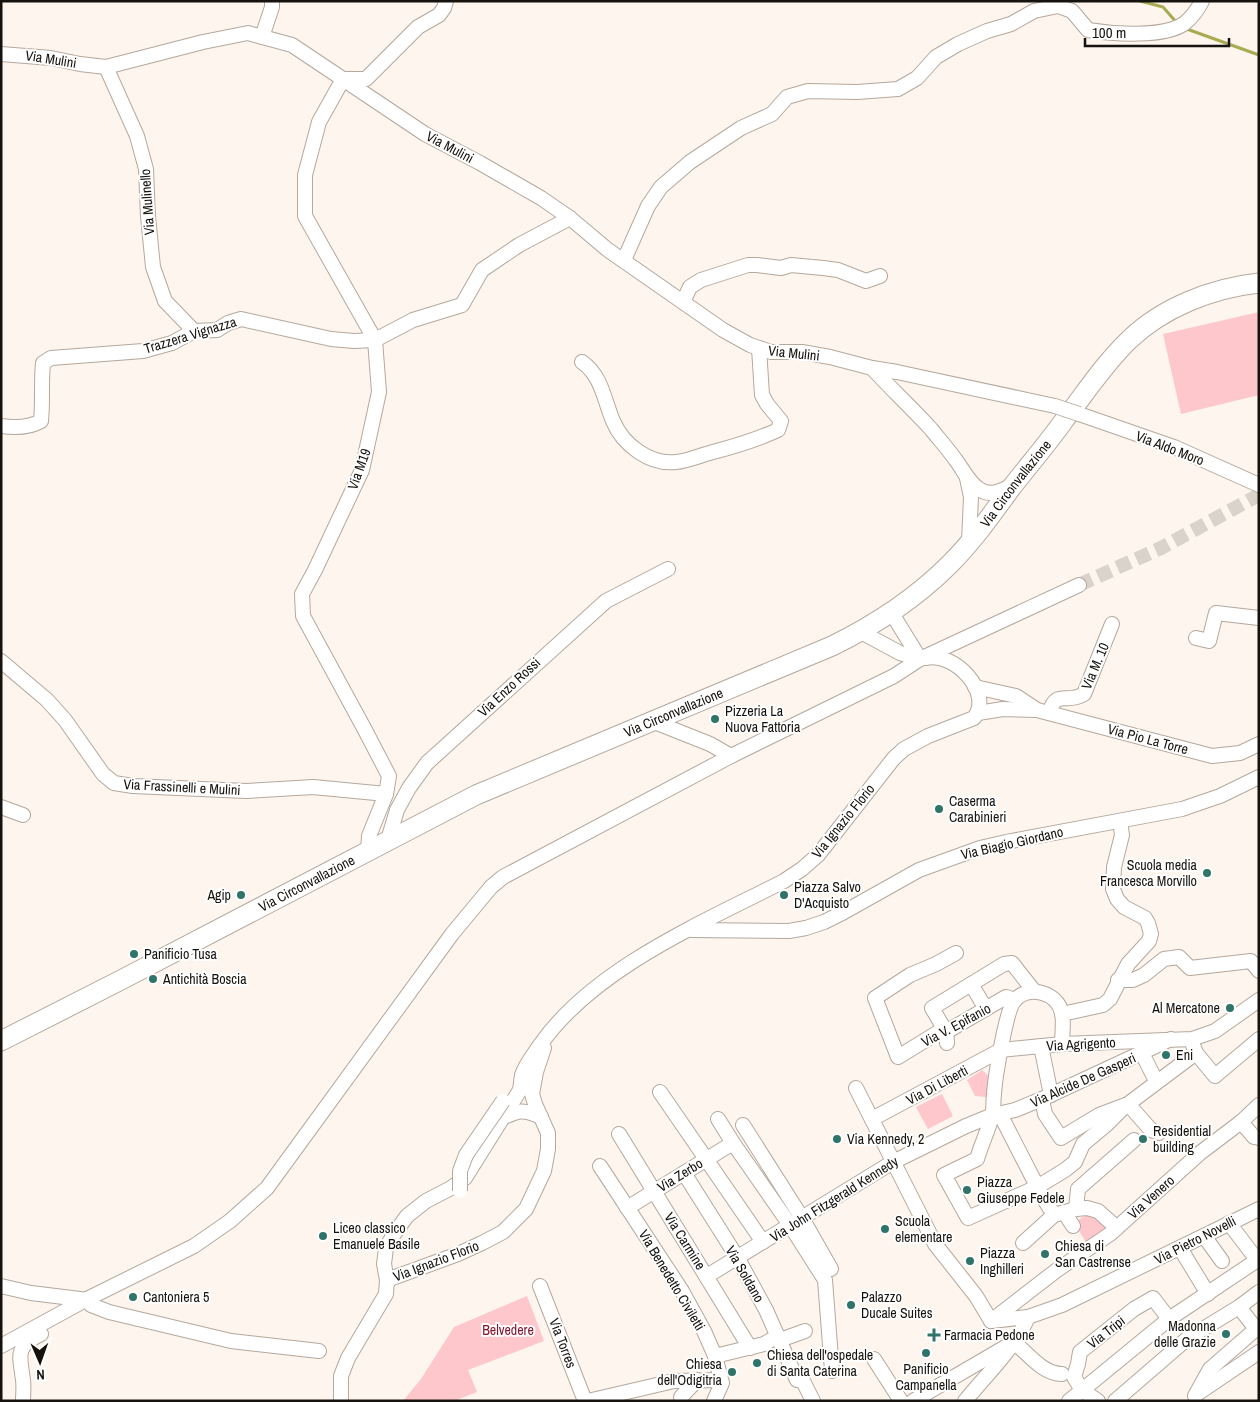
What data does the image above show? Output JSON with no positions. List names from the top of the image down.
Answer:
{
  "streets": {
    "main road": ["Via Circonvallazione"],
    "street": [
      "Via Mulini",
      "Via Mulinello",
      "Trazzera Vignazza",
      "Via Aldo Moro",
      "Via M19",
      "Via M. 10",
      "Via Enzo Rossi",
      "Via Pio La Torre",
      "Via Frassinelli e Mulini",
      "Via Ignazio Florio",
      "Via Biagio Giordano",
      "Via V. Epifanio",
      "Via Agrigento",
      "Via Alcide De Gasperi",
      "Via Di Liberti",
      "Via Zerbo",
      "Via Venero",
      "Via John Fitzgerald Kennedy",
      "Via Pietro Novelli",
      "Via Carmine",
      "Via Soldano",
      "Via Benedetto Civiletti",
      "Via Tripi",
      "Via Torres"
    ]
  },
  "crossings": [
    ["Via Mulini", "Via Mulinello"],
    ["Via Mulini", "Via Aldo Moro"],
    ["Via Mulini", "Via M19"],
    ["Via Mulinello", "Trazzera Vignazza"],
    ["Trazzera Vignazza", "Via M19"],
    ["Via M19", "Via Circonvallazione"],
    ["Via M19", "Via Frassinelli e Mulini"],
    ["Via Circonvallazione", "Via Enzo Rossi"],
    ["Via M. 10", "Via Pio La Torre"],
    ["Via Ignazio Florio", "Via Biagio Giordano"],
    ["Via Agrigento", "Via Alcide De Gasperi"],
    ["Via Agrigento", "Via Di Liberti"],
    ["Via Alcide De Gasperi", "Via John Fitzgerald Kennedy"],
    ["Via Zerbo", "Via Carmine"],
    ["Via Zerbo", "Via Soldano"],
    ["Via Zerbo", "Via Benedetto Civiletti"],
    ["Via Venero", "Via Pietro Novelli"],
    ["Via John Fitzgerald Kennedy", "Via Carmine"],
    ["Via John Fitzgerald Kennedy", "Via Soldano"]
  ],
  "parks": ["Belvedere"],
  "places": {
    "other": [
      "Pizzeria La Nuova Fattoria",
      "Caserma Carabinieri",
      "Scuola media Francesca Morvillo",
      "Agip",
      "Piazza Salvo D'Acquisto",
      "Panificio Tusa",
      "Antichità Boscia",
      "Al Mercatone",
      "Eni",
      "Via Kennedy, 2",
      "Residential building",
      "Piazza Giuseppe Fedele",
      "Scuola elementare",
      "Liceo classico Emanuele Basile",
      "Chiesa di San Castrense",
      "Piazza Inghilleri",
      "Cantoniera 5",
      "Palazzo Ducale Suites",
      "Madonna delle Grazie",
      "Panificio Campanella",
      "Chiesa dell'ospedale di Santa Caterina",
      "Chiesa dell'Odigitria"
    ],
    "health": ["Farmacia Pedone"]
  },
  "scale_bar": "100 m",
  "north": "bottom"
}
